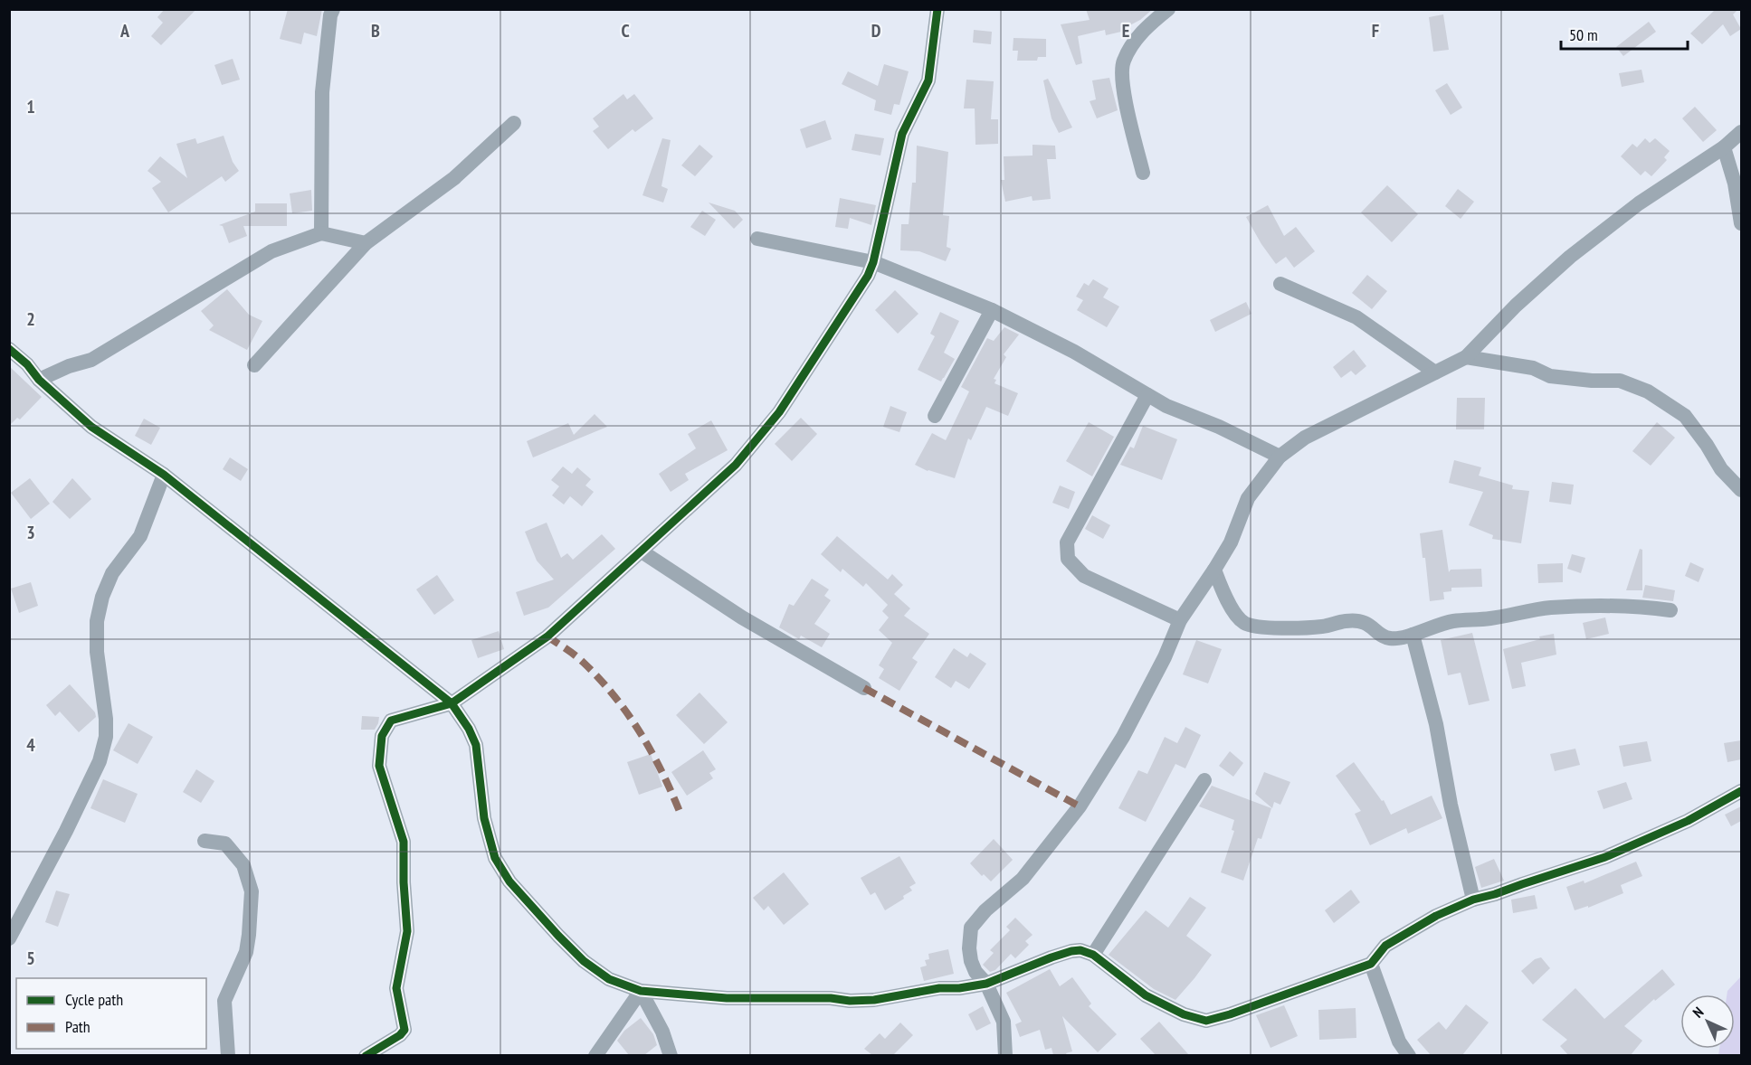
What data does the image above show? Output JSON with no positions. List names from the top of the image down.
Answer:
{
  "legend": ["Cycle path", "Path"],
  "scale_bar": "50 m",
  "north": "top left",
  "grid": {
    "columns": [
      "A",
      "B",
      "C",
      "D",
      "E",
      "F"
    ],
    "rows": [
      "1",
      "2",
      "3",
      "4",
      "5"
    ]
  }
}
